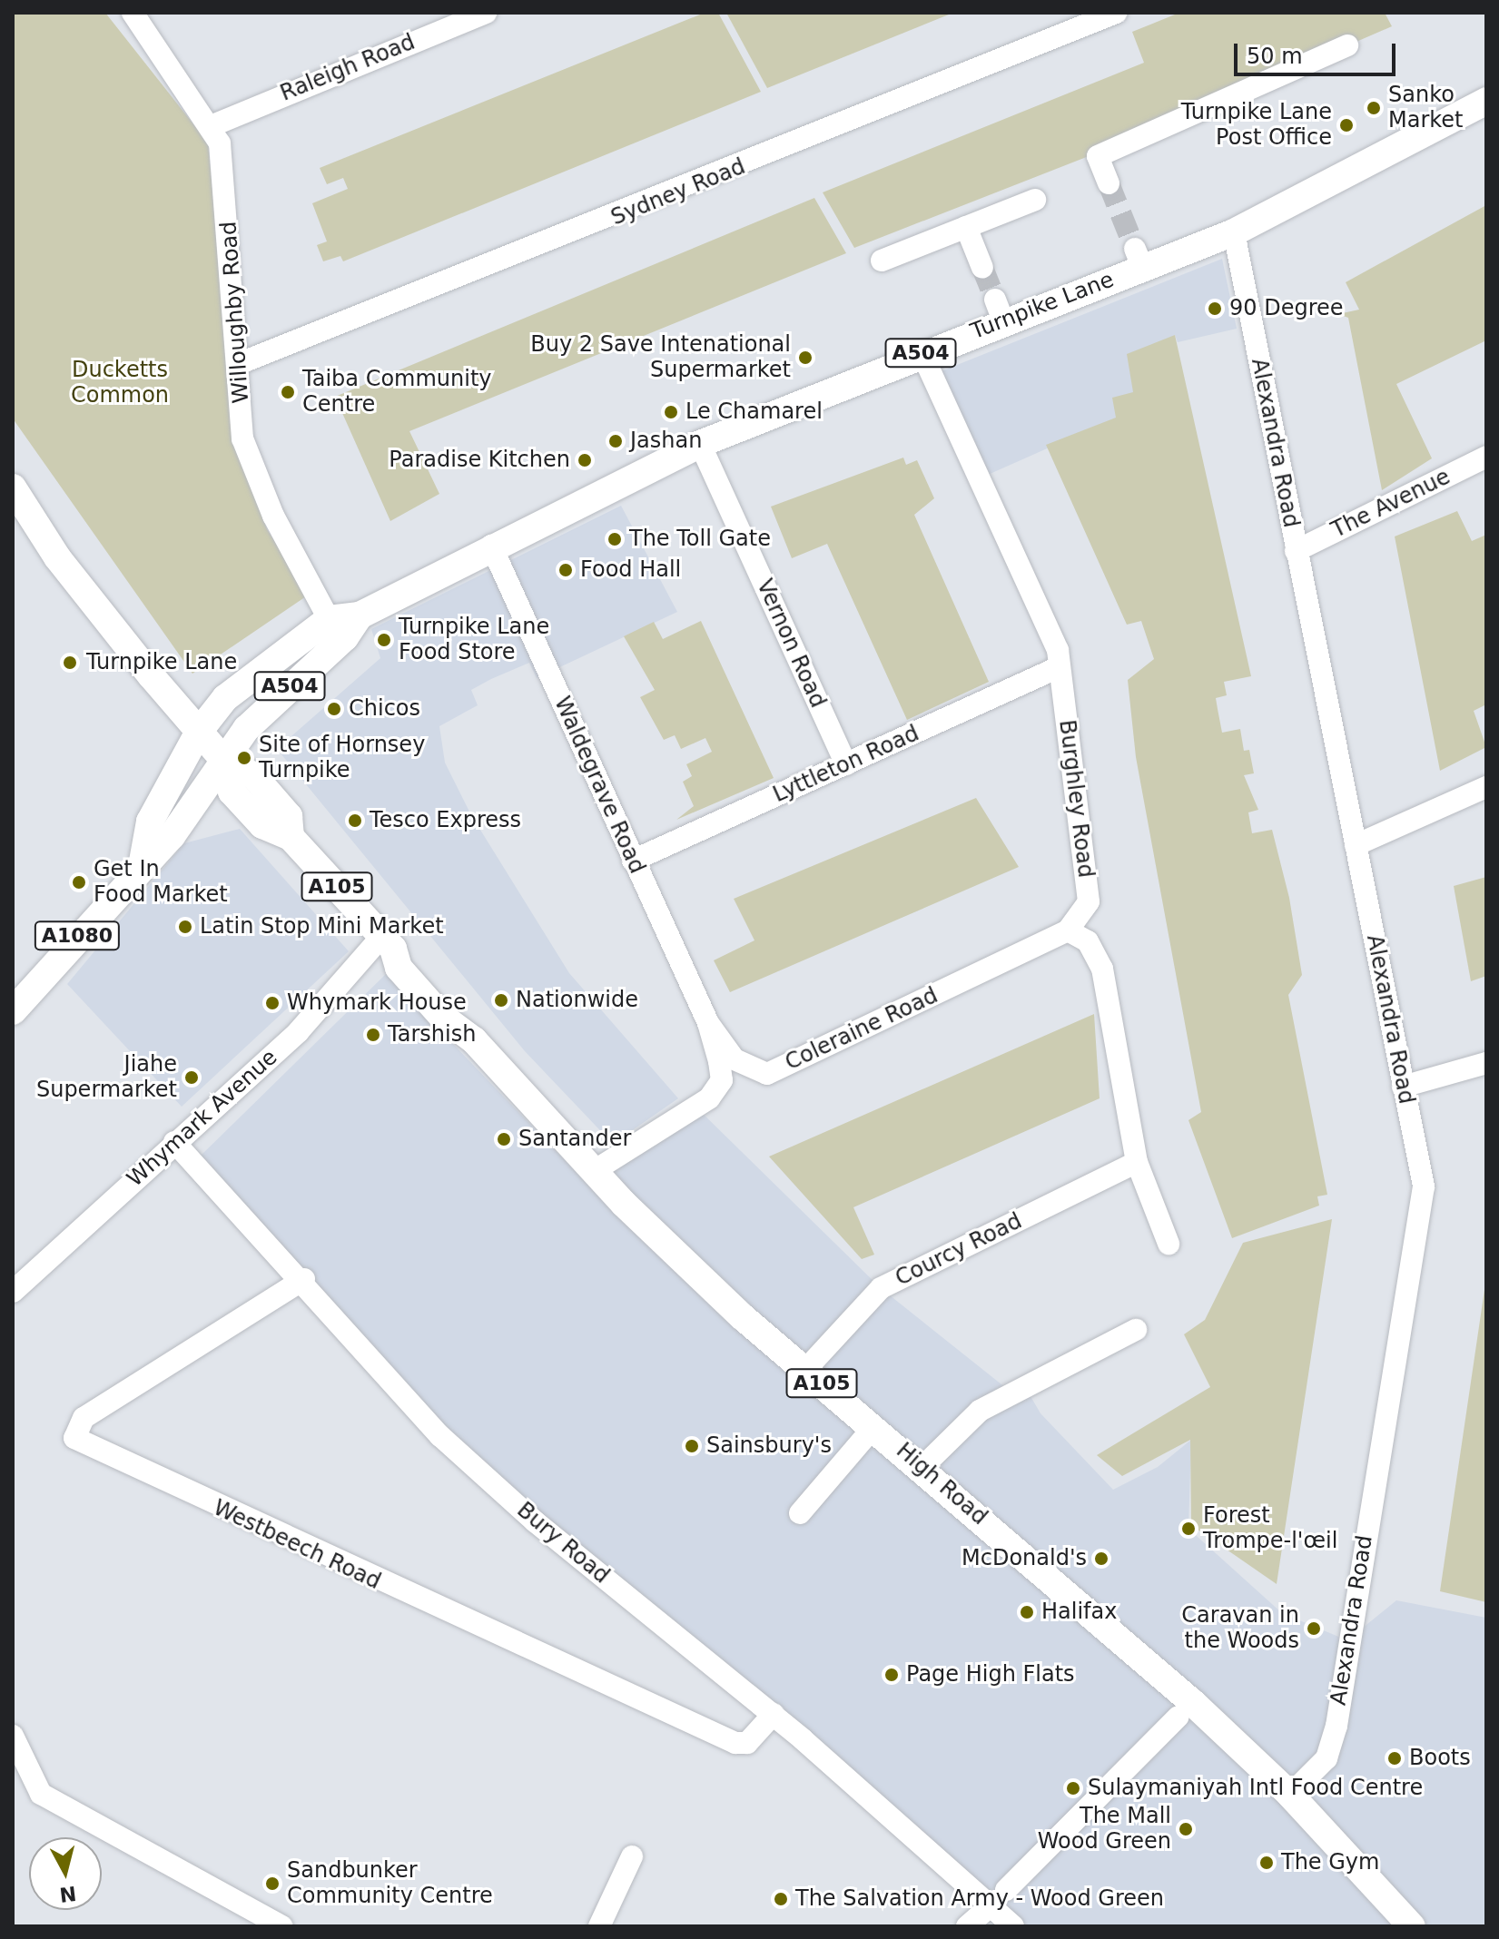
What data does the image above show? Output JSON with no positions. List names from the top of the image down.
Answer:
{
  "streets": {
    "main road": [
      "Turnpike Lane",
      "A504",
      "A105",
      "A1080",
      "High Road"
    ],
    "street": [
      "Raleigh Road",
      "Sydney Road",
      "Willoughby Road",
      "Alexandra Road",
      "The Avenue",
      "Vernon Road",
      "Lyttleton Road",
      "Waldegrave Road",
      "Burghley Road",
      "Coleraine Road",
      "Whymark Avenue",
      "Courcy Road",
      "Bury Road",
      "Westbeech Road"
    ]
  },
  "crossings": [
    ["Raleigh Road", "Willoughby Road"],
    ["Sydney Road", "Willoughby Road"],
    ["Turnpike Lane", "Willoughby Road"],
    ["Turnpike Lane", "A504"],
    ["Turnpike Lane", "Alexandra Road"],
    ["Turnpike Lane", "Vernon Road"],
    ["Turnpike Lane", "Waldegrave Road"],
    ["Turnpike Lane", "Burghley Road"],
    ["Turnpike Lane", "A1080"],
    ["Turnpike Lane", "High Road"],
    ["Willoughby Road", "A504"],
    ["A504", "A105"],
    ["A504", "High Road"],
    ["Alexandra Road", "The Avenue"],
    ["Alexandra Road", "High Road"],
    ["Vernon Road", "Lyttleton Road"],
    ["Lyttleton Road", "Waldegrave Road"],
    ["Lyttleton Road", "Burghley Road"],
    ["Waldegrave Road", "Coleraine Road"],
    ["Burghley Road", "Coleraine Road"],
    ["A105", "High Road"],
    ["A1080", "High Road"],
    ["Whymark Avenue", "High Road"],
    ["Whymark Avenue", "Bury Road"],
    ["Courcy Road", "High Road"],
    ["Bury Road", "Westbeech Road"]
  ],
  "parks": ["Ducketts Common"],
  "places": [
    "Sanko Market",
    "Turnpike Lane Post Office",
    "90 Degree",
    "Buy 2 Save Intenational Supermarket",
    "Taiba Community Centre",
    "Le Chamarel",
    "Jashan",
    "Paradise Kitchen",
    "The Toll Gate",
    "Food Hall",
    "Turnpike Lane Food Store",
    "Turnpike Lane",
    "Chicos",
    "Site of Hornsey Turnpike",
    "Tesco Express",
    "Get In Food Market",
    "Latin Stop Mini Market",
    "Nationwide",
    "Whymark House",
    "Tarshish",
    "Jiahe Supermarket",
    "Santander",
    "Sainsbury's",
    "Forest Trompe-l'œil",
    "McDonald's",
    "Halifax",
    "Caravan in the Woods",
    "Page High Flats",
    "Boots",
    "Sulaymaniyah Intl Food Centre",
    "The Mall Wood Green",
    "The Gym",
    "Sandbunker Community Centre",
    "The Salvation Army - Wood Green"
  ],
  "scale_bar": "50 m",
  "north": "bottom"
}
